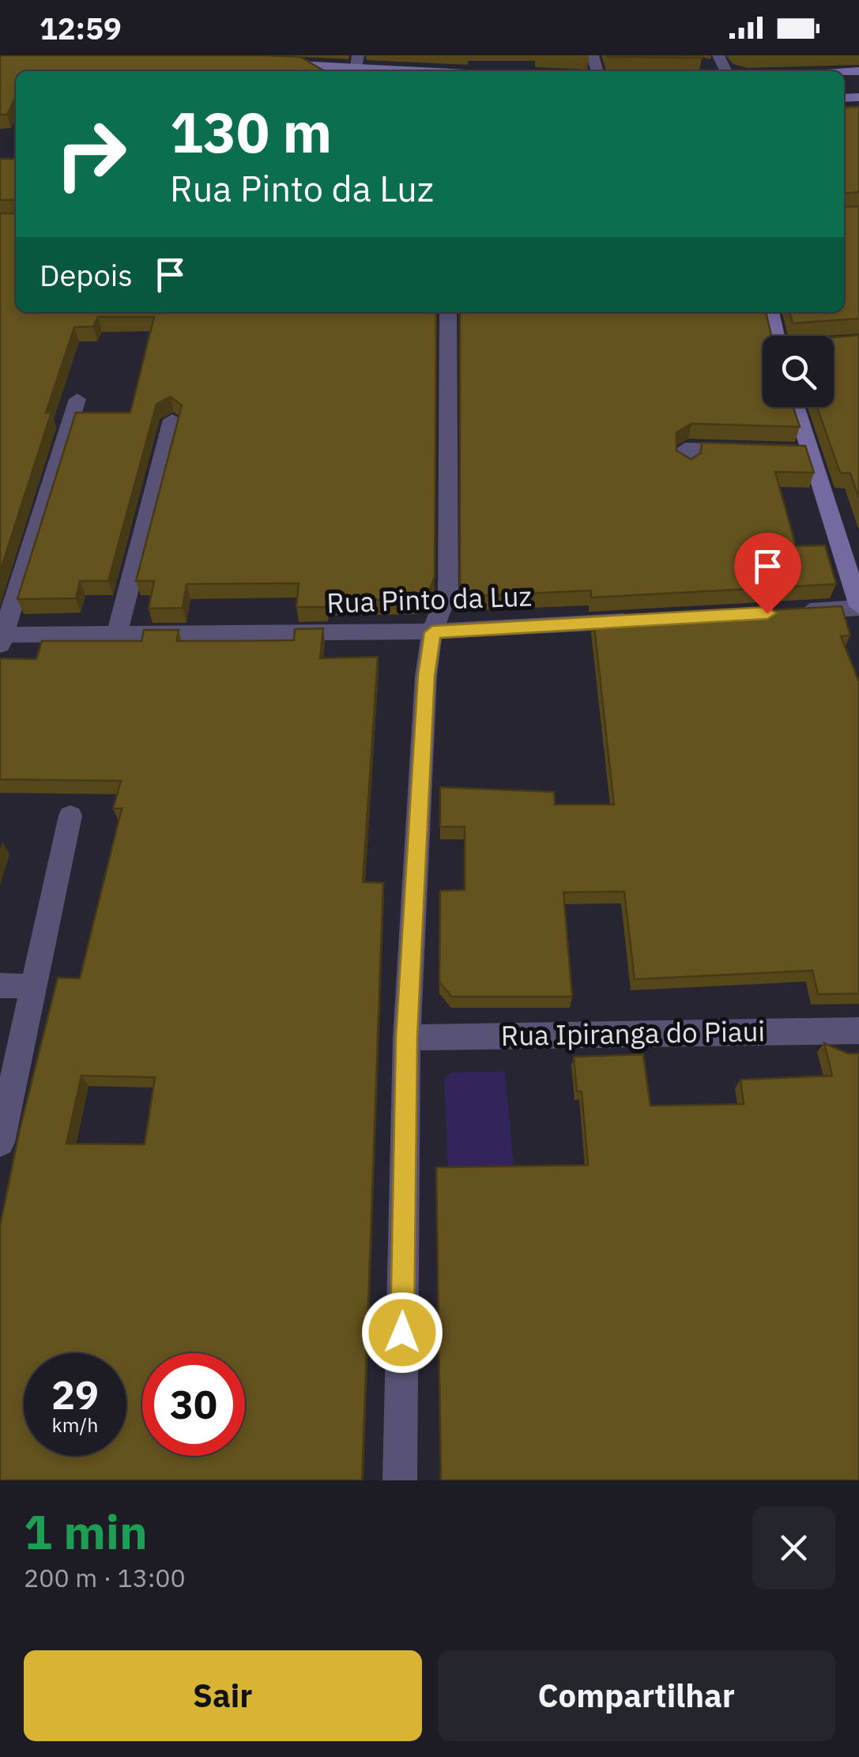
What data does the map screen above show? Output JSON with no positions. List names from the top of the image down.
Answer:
{
  "streets": {
    "street": ["Rua Pinto da Luz", "Rua Ipiranga do Piaui"]
  },
  "page": {
    "status": "12:59",
    "turn": ["130 m", "Rua Pinto da Luz"],
    "then": "Depois",
    "speed": "29 km/h",
    "limit": "30",
    "heading": ["1 min", "200 m · 13:00"],
    "buttons": ["Sair", "Compartilhar"]
  }
}
